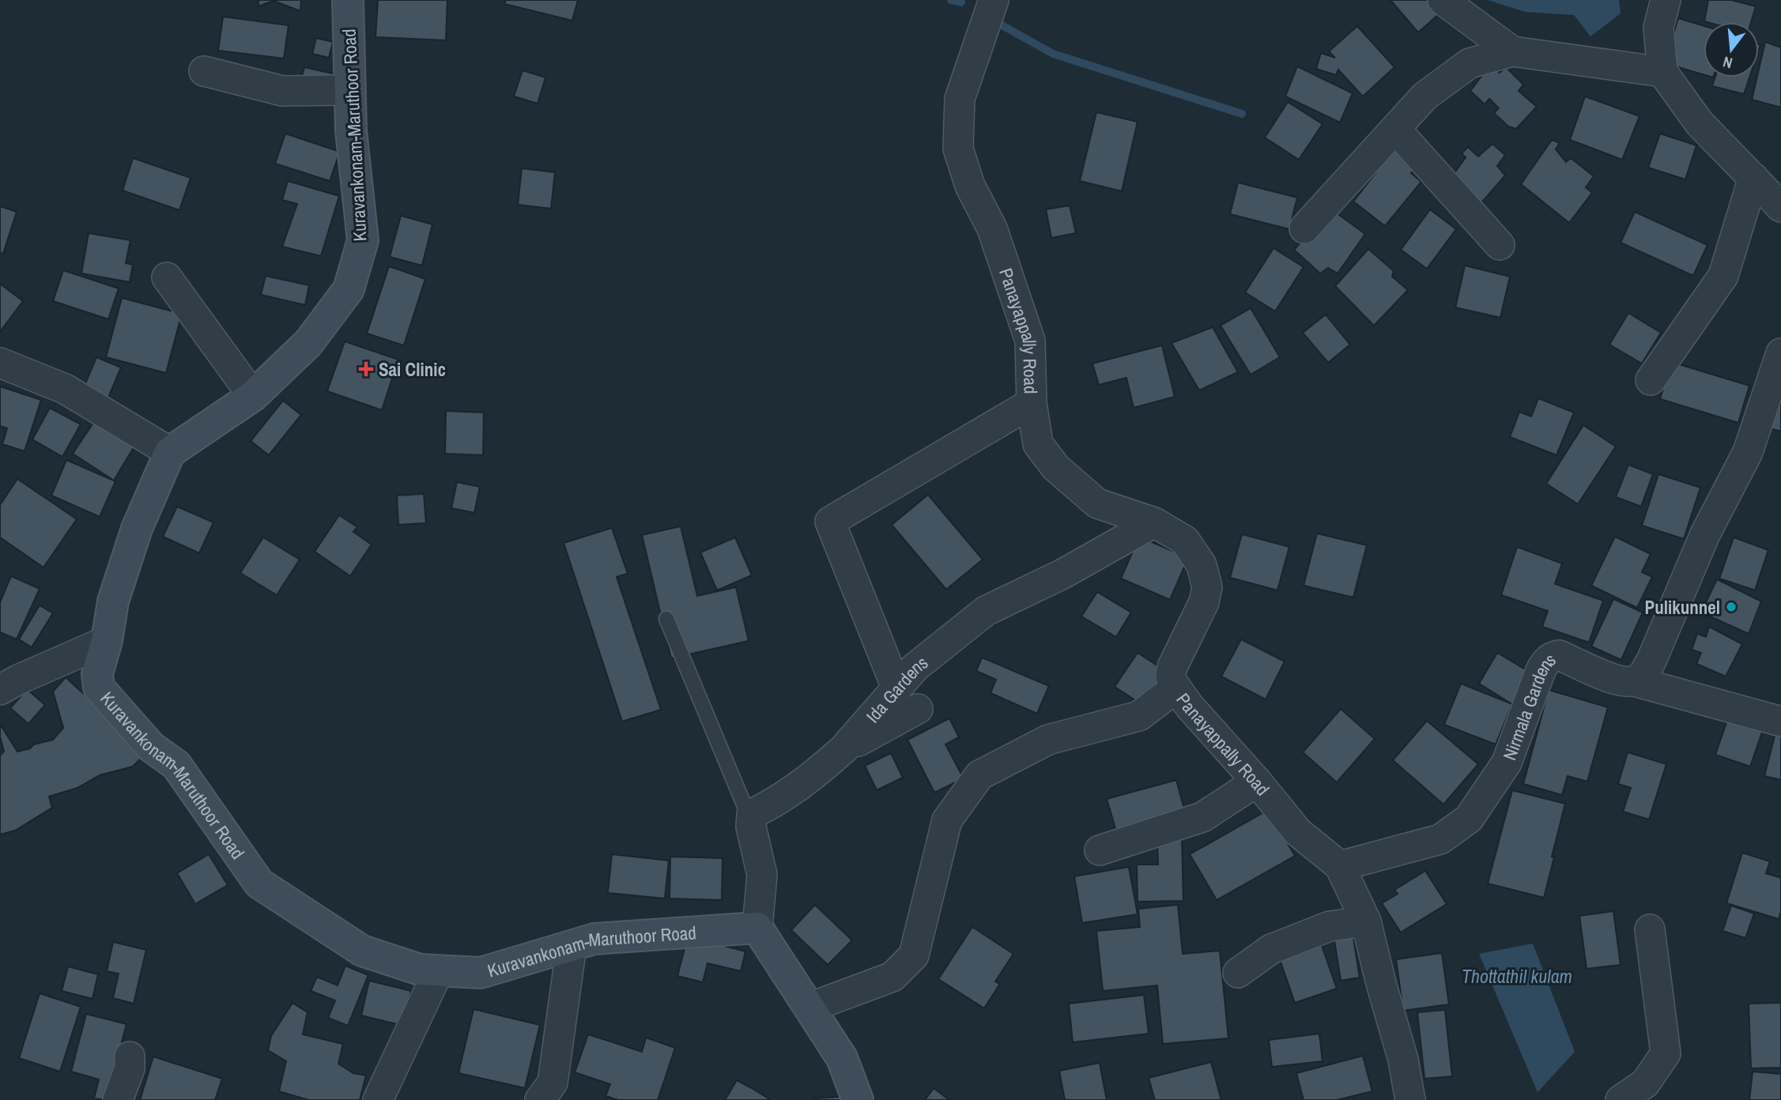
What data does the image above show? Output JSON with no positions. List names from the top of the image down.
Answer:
{
  "streets": {
    "main road": ["Kuravankonam-Maruthoor Road"],
    "street": ["Panayappally Road", "Ida Gardens", "Nirmala Gardens"]
  },
  "crossings": [
    ["Panayappally Road", "Ida Gardens"],
    ["Panayappally Road", "Nirmala Gardens"]
  ],
  "water": ["Thottathil kulam"],
  "places": {
    "health": ["Sai Clinic"],
    "other": ["Pulikunnel"]
  },
  "north": "bottom"
}
